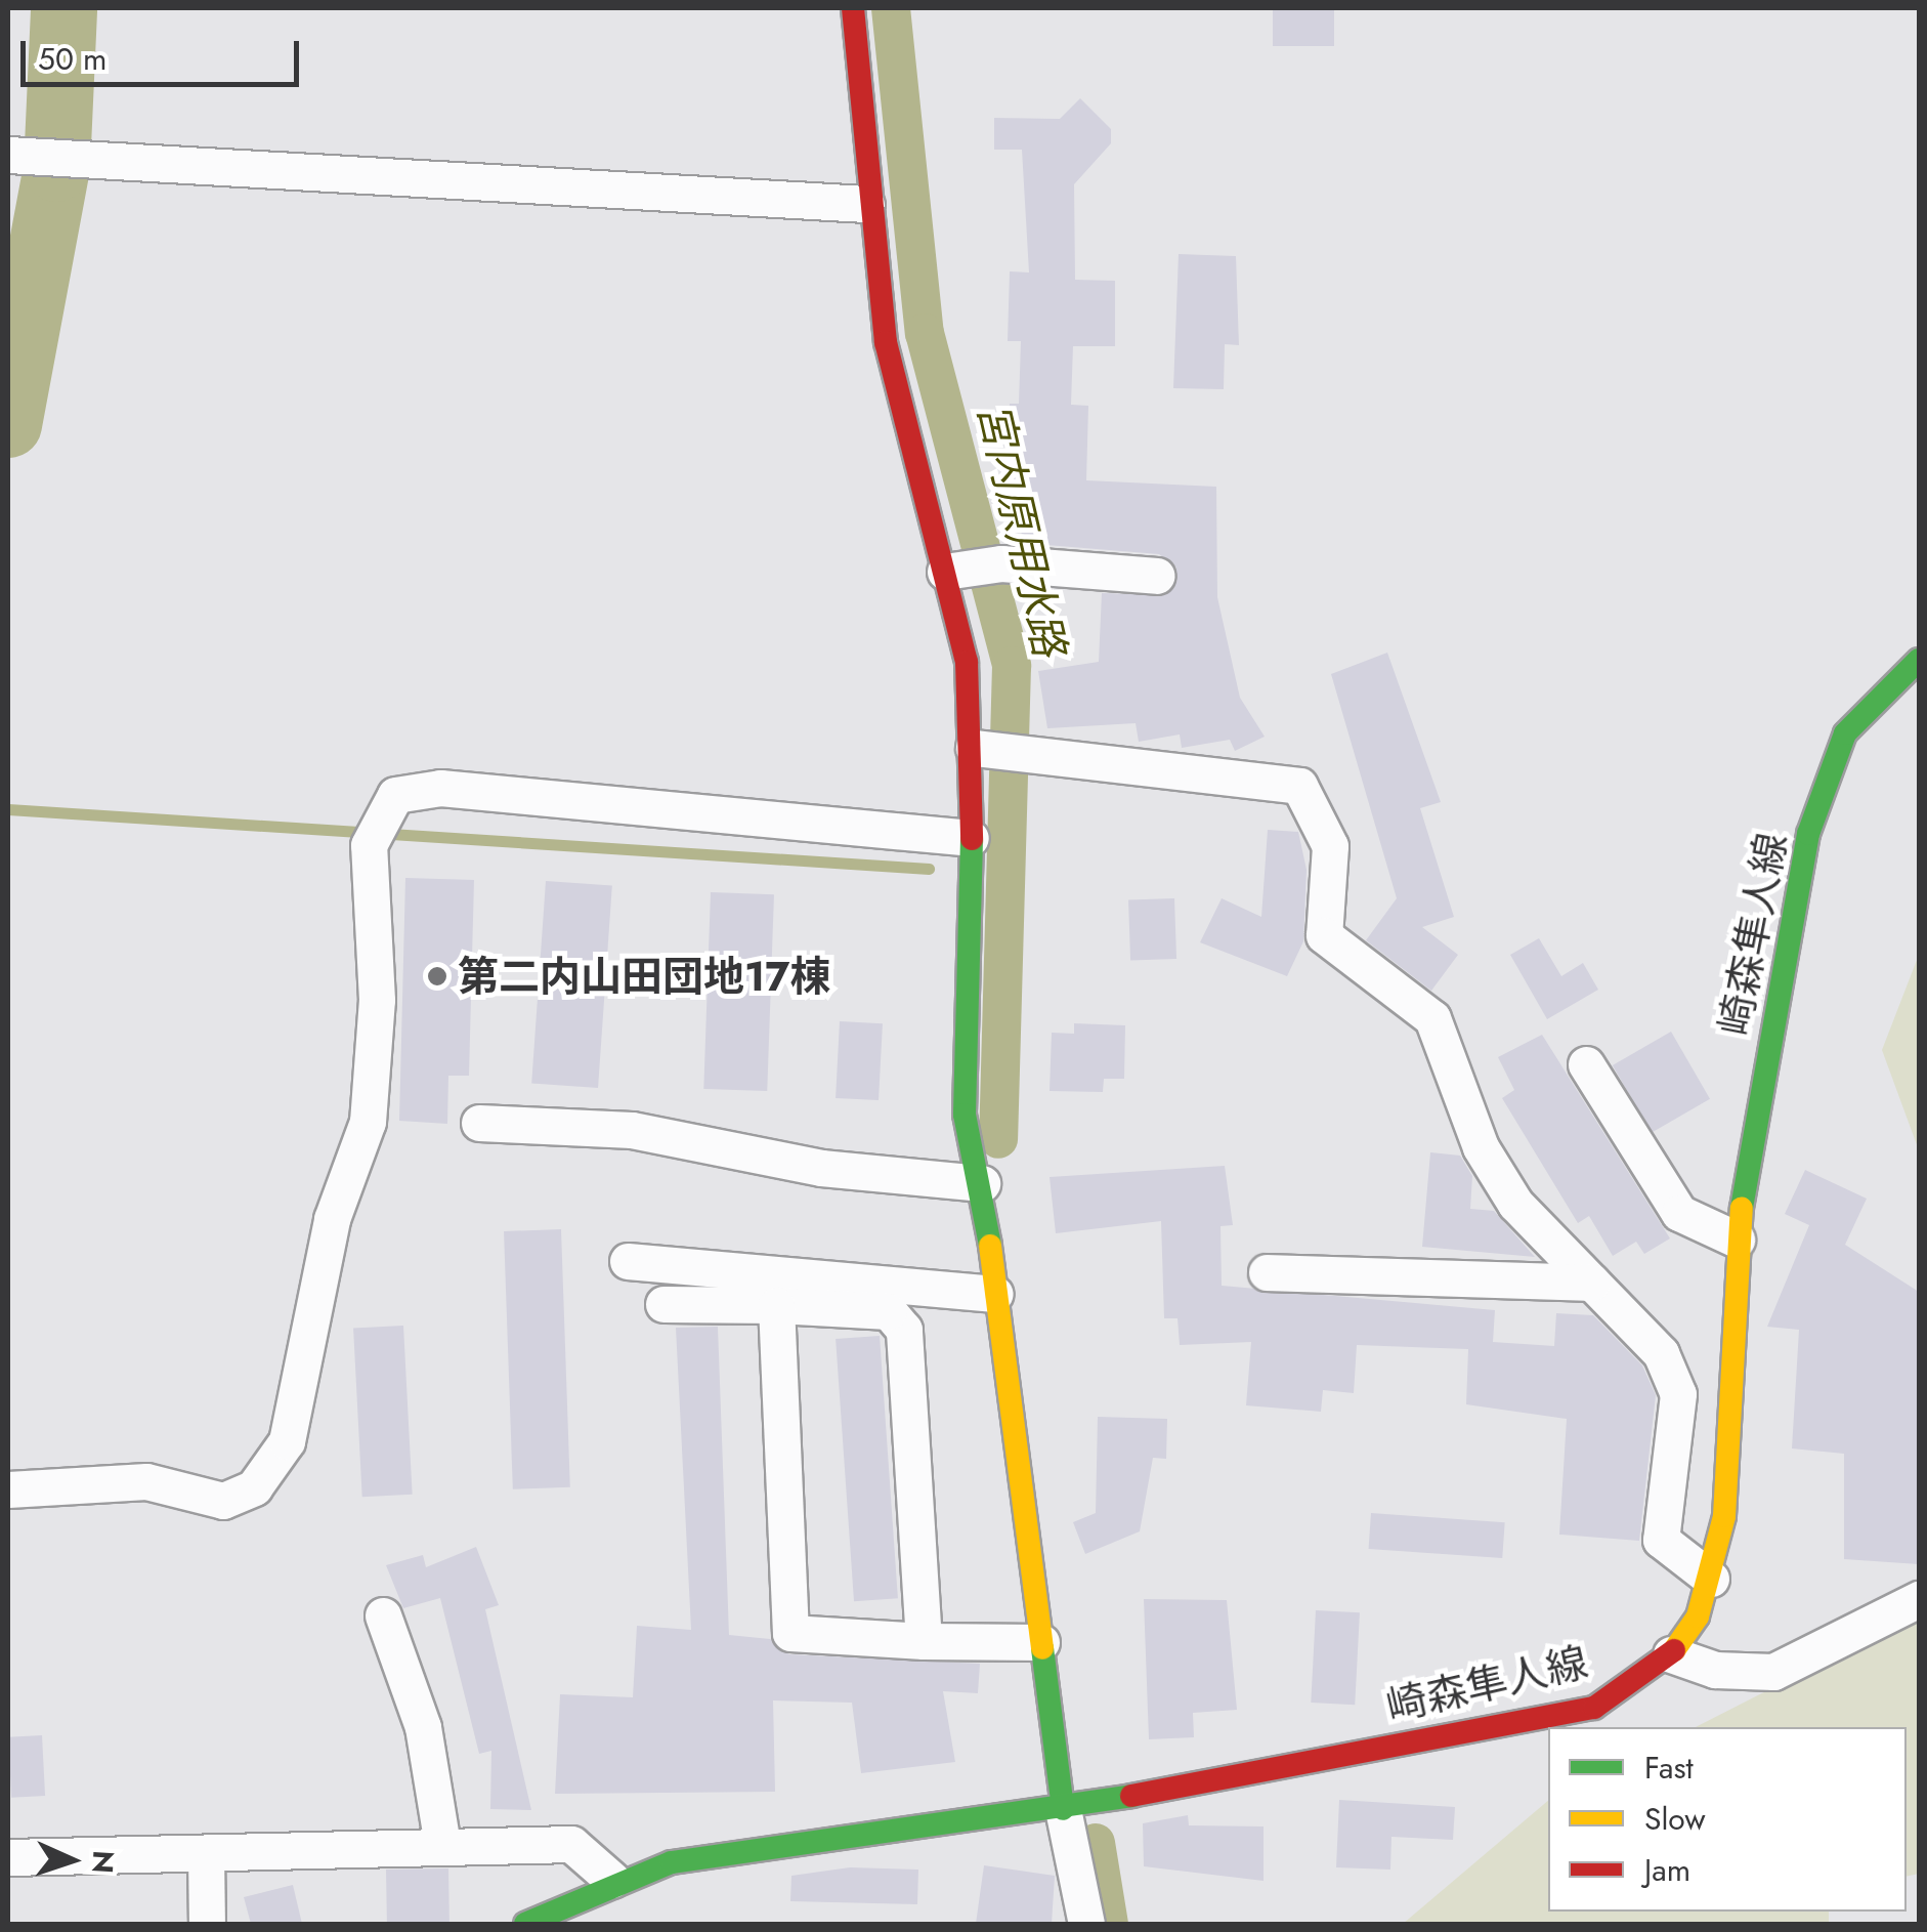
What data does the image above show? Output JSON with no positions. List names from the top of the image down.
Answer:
{
  "streets": {
    "main road": ["崎森隼人線"]
  },
  "water": ["宮内原用水路"],
  "places": ["第二内山田団地17棟"],
  "legend": ["Fast", "Slow", "Jam"],
  "scale_bar": "50 m",
  "north": "right"
}
